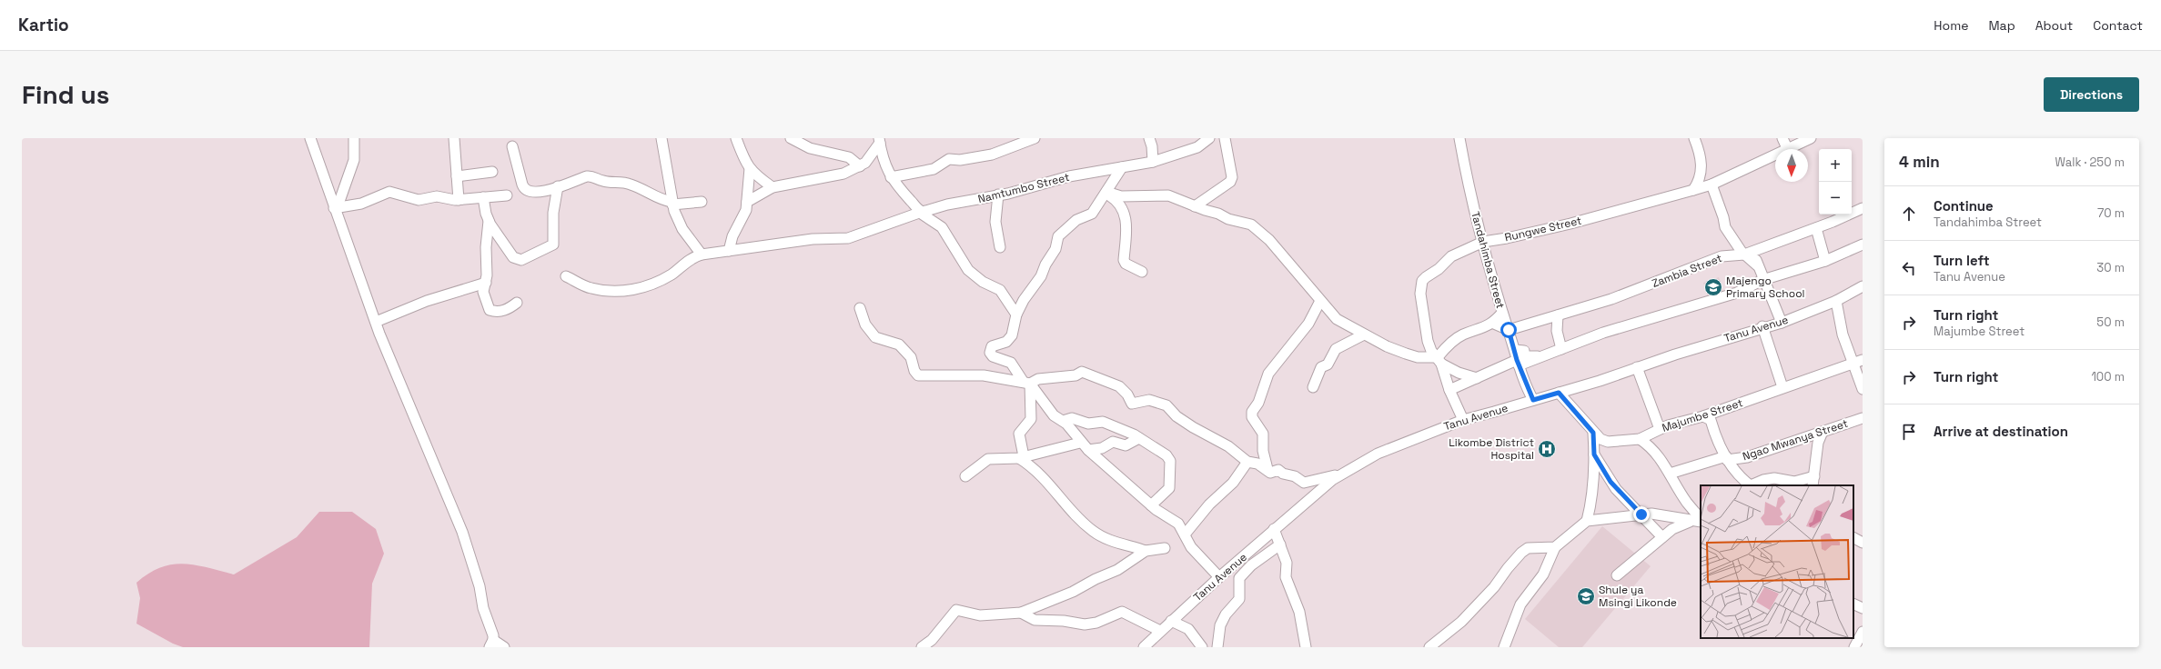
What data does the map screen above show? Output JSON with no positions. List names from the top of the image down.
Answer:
{
  "streets": {
    "street": [
      "Namtumbo Street",
      "Rungwe Street",
      "Tandahimba Street",
      "Zambia Street",
      "Tanu Avenue",
      "Majumbe Street",
      "Ngao Mwanya Street"
    ]
  },
  "crossings": [
    ["Rungwe Street", "Tandahimba Street"],
    ["Rungwe Street", "Tanu Avenue"],
    ["Tandahimba Street", "Zambia Street"],
    ["Tandahimba Street", "Tanu Avenue"],
    ["Tanu Avenue", "Majumbe Street"]
  ],
  "places": {
    "school or university": ["Majengo Primary School", "Shule ya Msingi Likonde"],
    "hospital": ["Likombe District Hospital"]
  },
  "north": "bottom",
  "page": {
    "header": "Kartio",
    "nav": [
      "Home",
      "Map",
      "About",
      "Contact"
    ],
    "buttons": "Directions",
    "title": "Find us",
    "heading": ["4 min", "Walk · 250 m"],
    "map_buttons": ["+", "−"],
    "list": [
      ["Continue", "Tandahimba Street", "70 m"],
      ["Turn left", "Tanu Avenue", "30 m"],
      ["Turn right", "Majumbe Street", "50 m"],
      ["Turn right", "100 m"],
      "Arrive at destination"
    ]
  }
}
